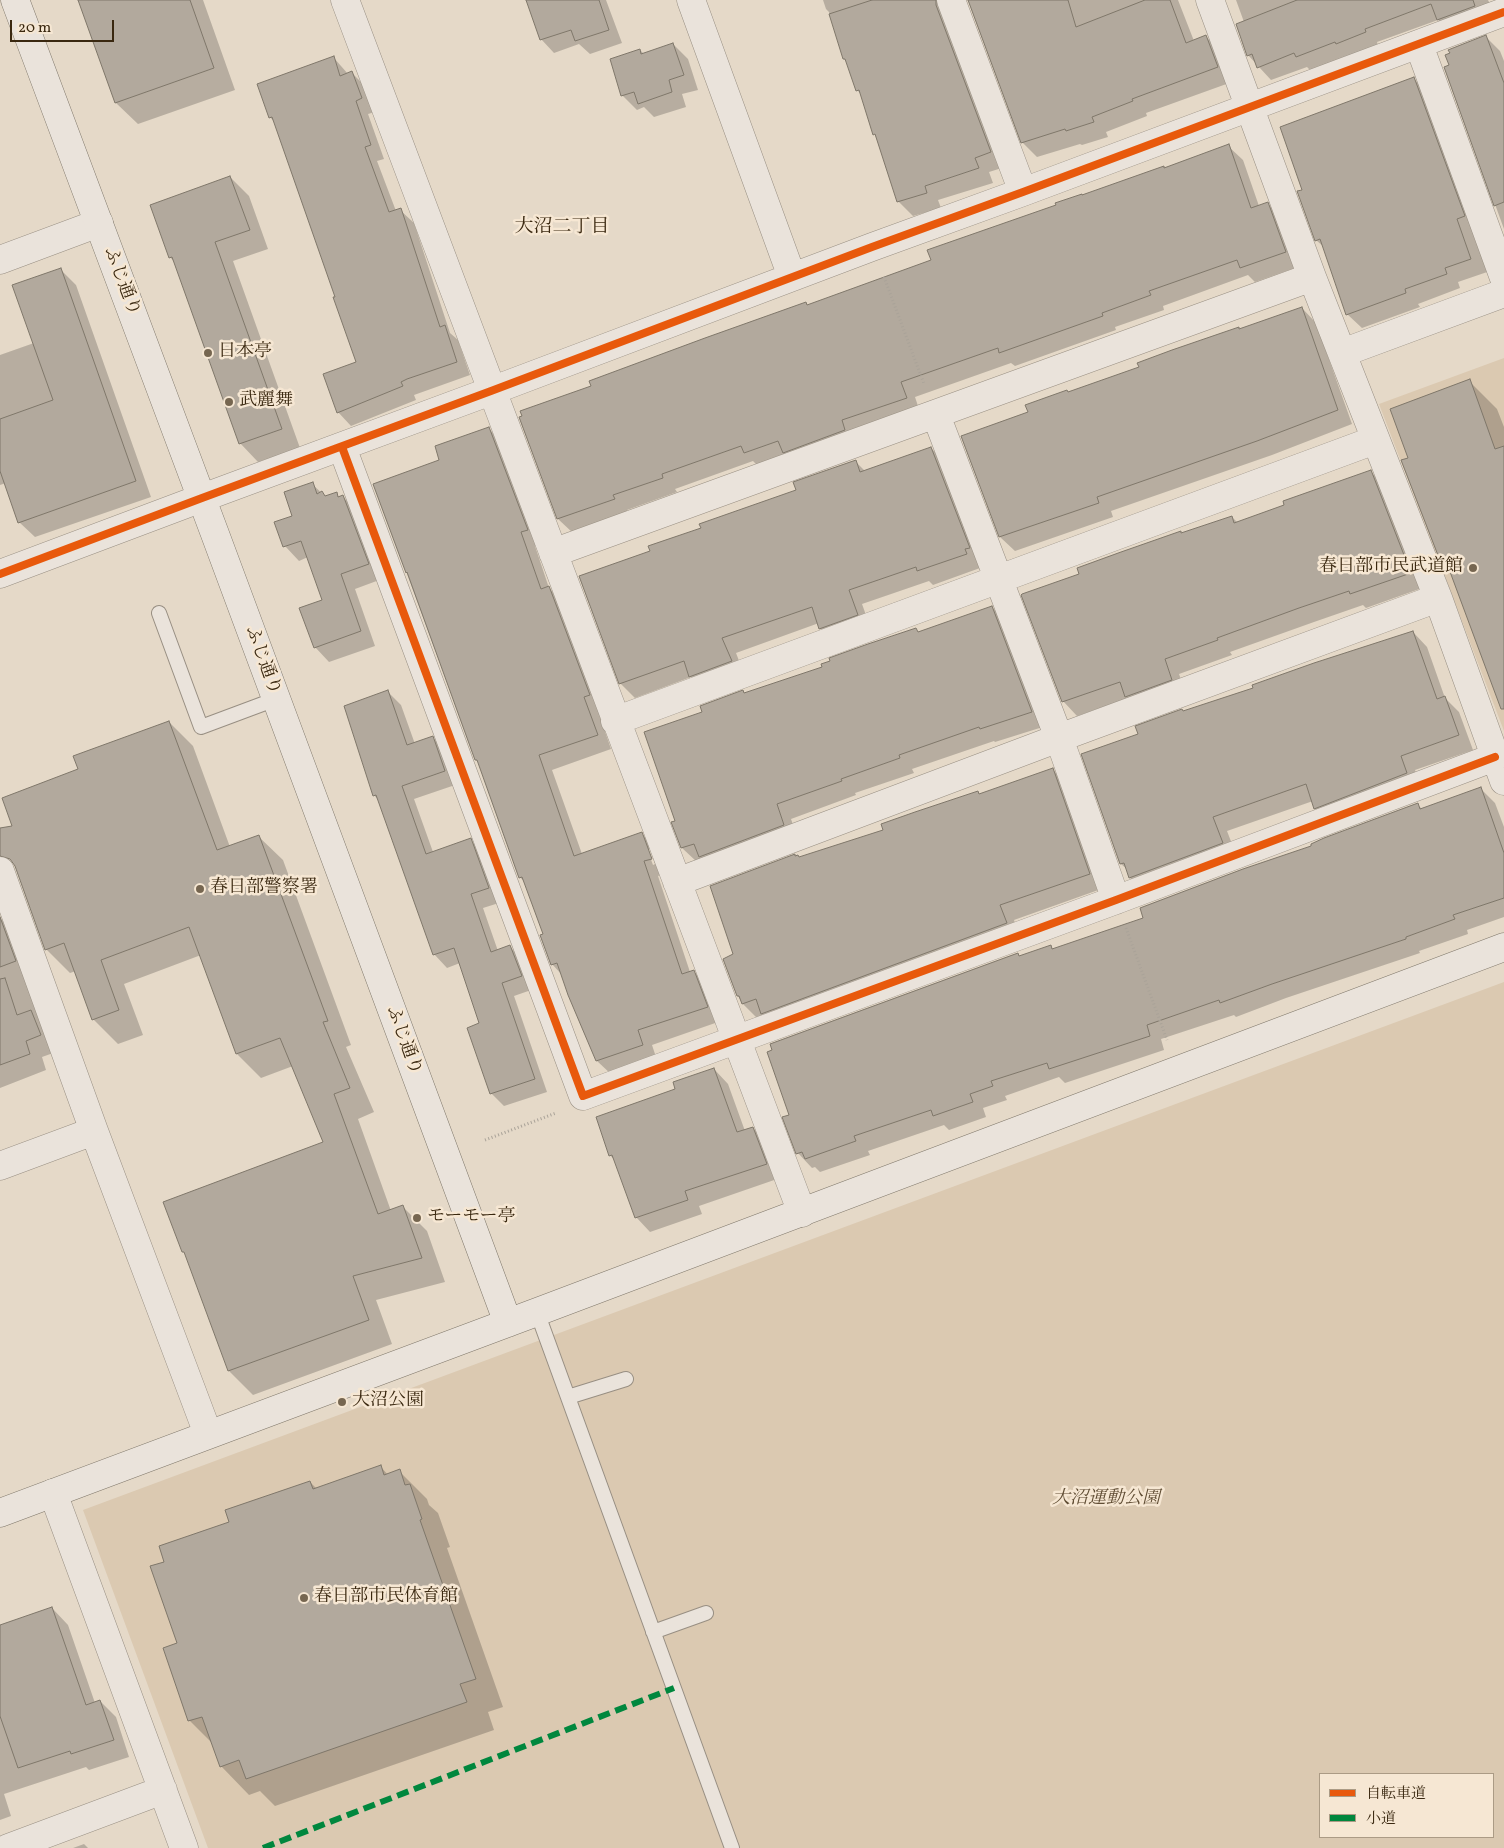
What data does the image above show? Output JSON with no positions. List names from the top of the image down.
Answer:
{
  "streets": {
    "street": ["ふじ通り"]
  },
  "districts": ["大沼二丁目"],
  "parks": ["大沼運動公園"],
  "places": [
    "日本亭",
    "武麗舞",
    "春日部市民武道館",
    "春日部警察署",
    "モーモー亭",
    "大沼公園",
    "春日部市民体育館"
  ],
  "legend": ["自転車道", "小道"],
  "scale_bar": "20 m"
}
